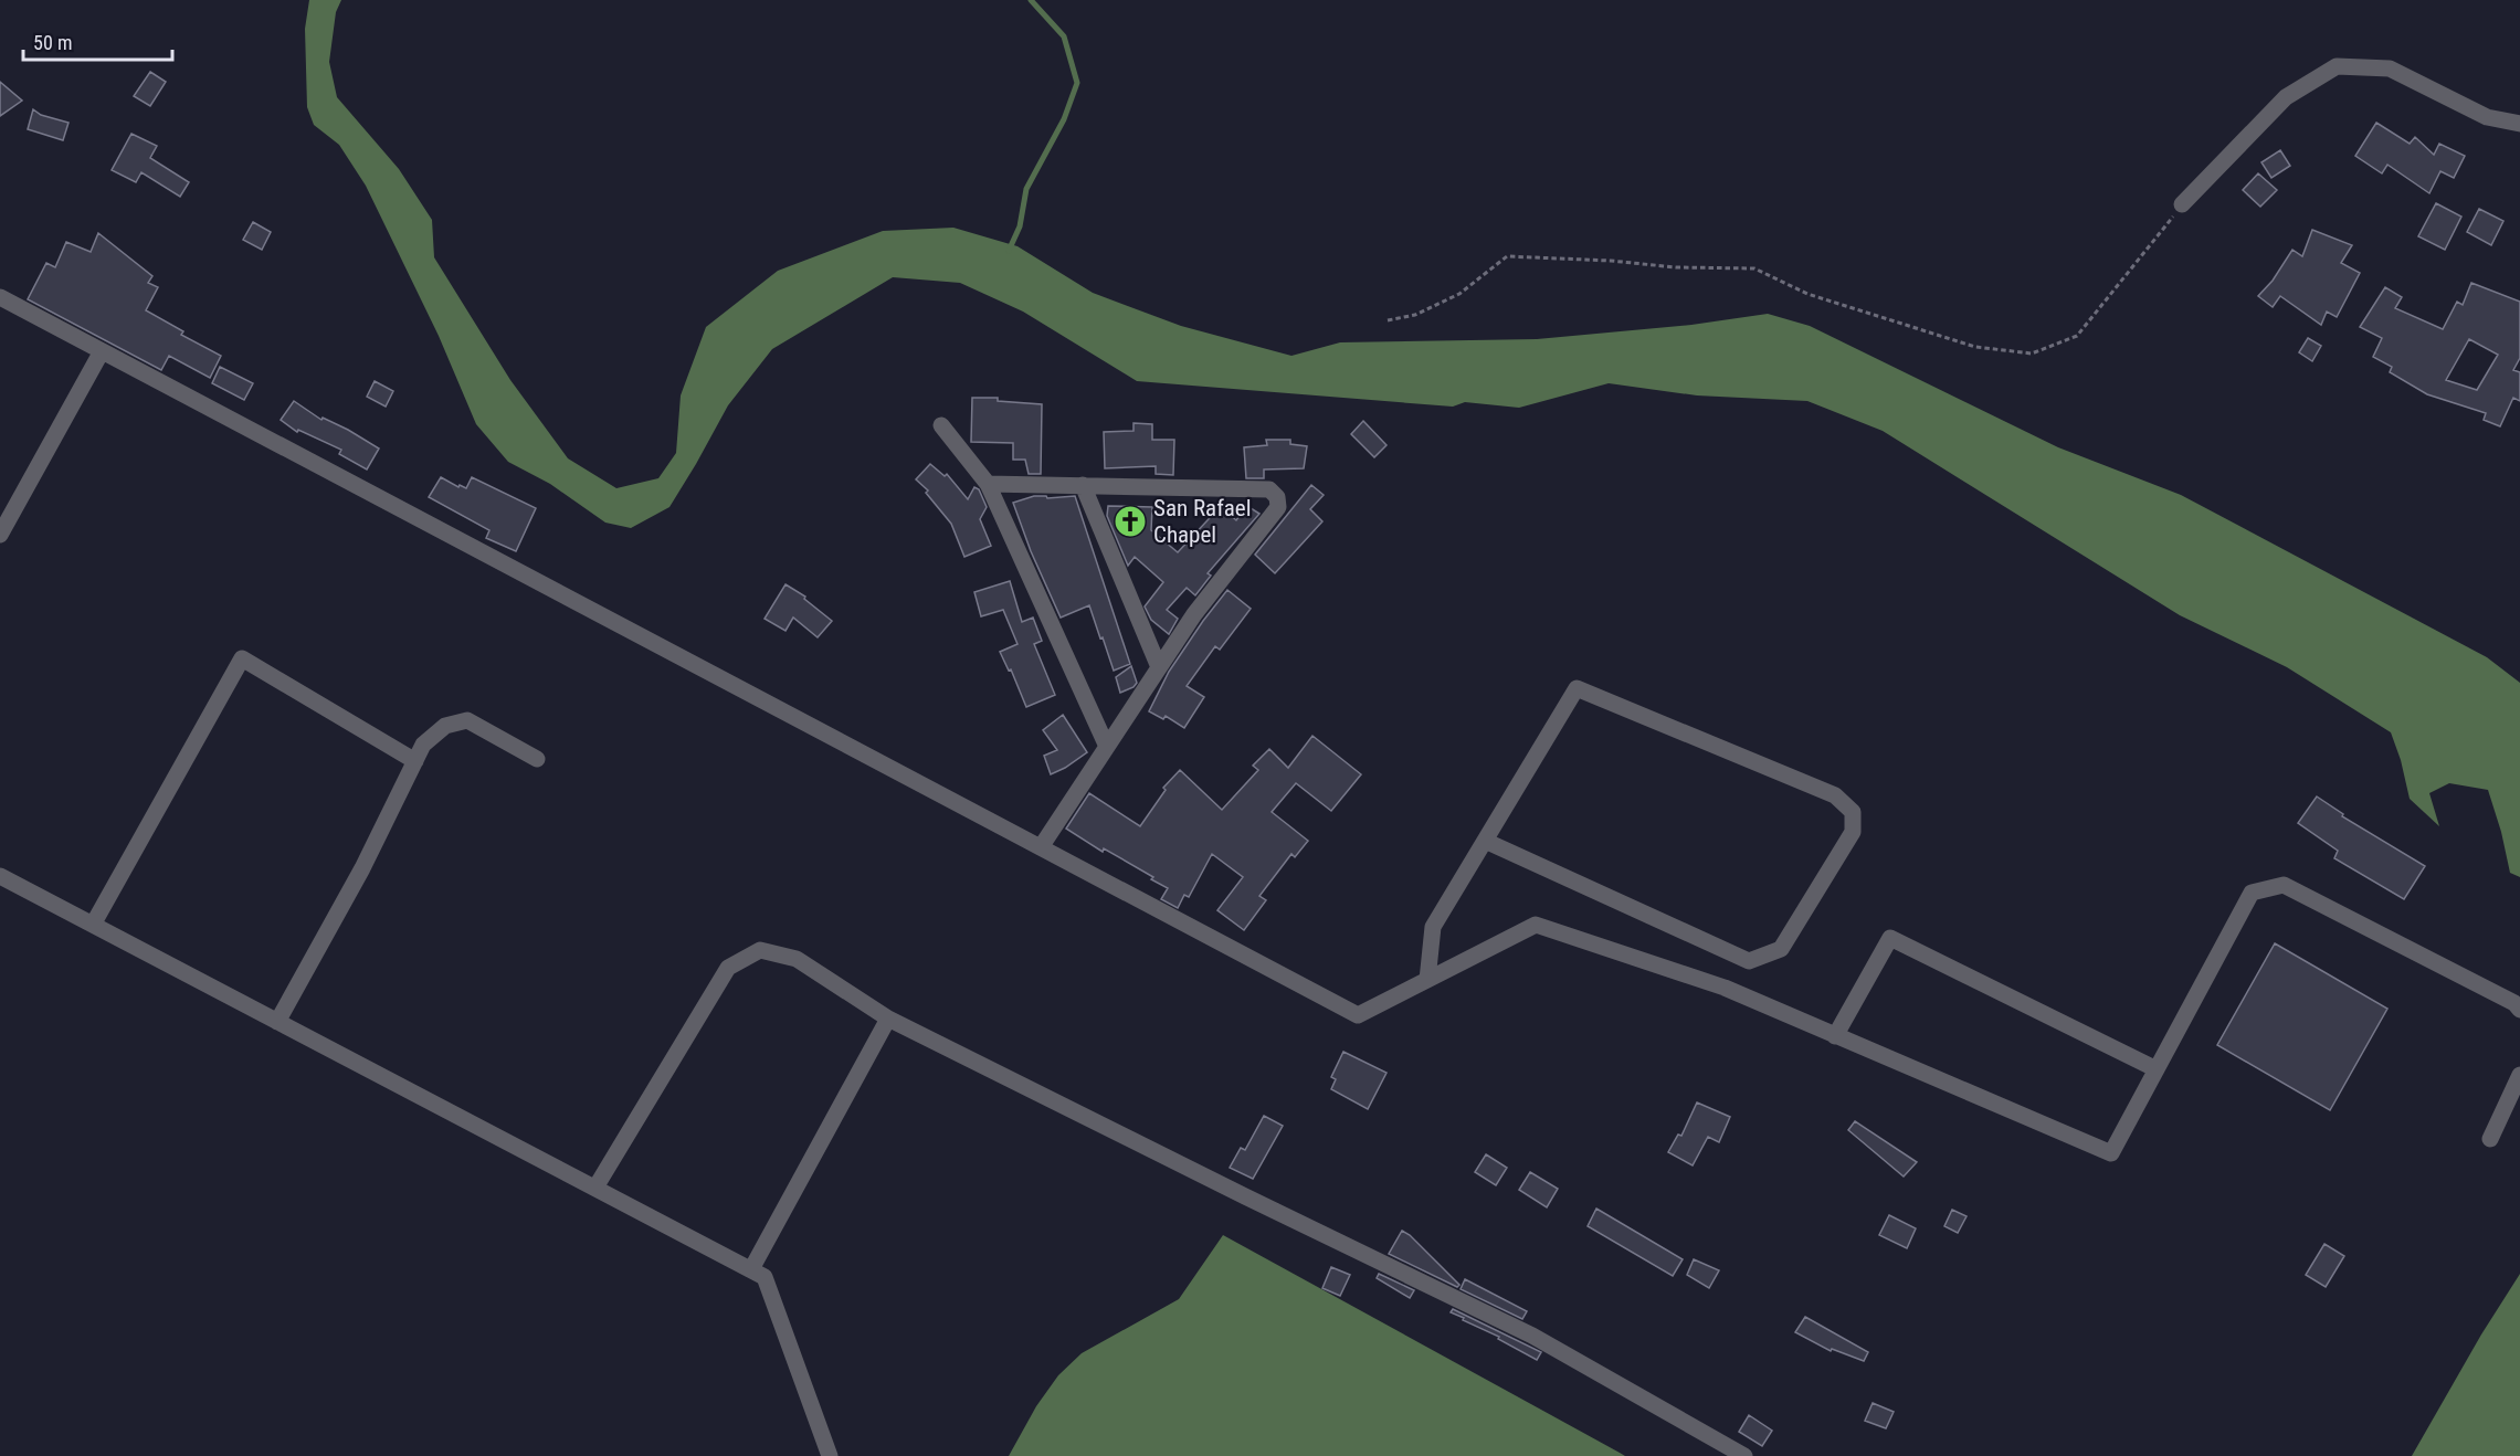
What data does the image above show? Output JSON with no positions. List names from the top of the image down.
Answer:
{
  "places": {
    "church": ["San Rafael Chapel"]
  },
  "scale_bar": "50 m"
}
